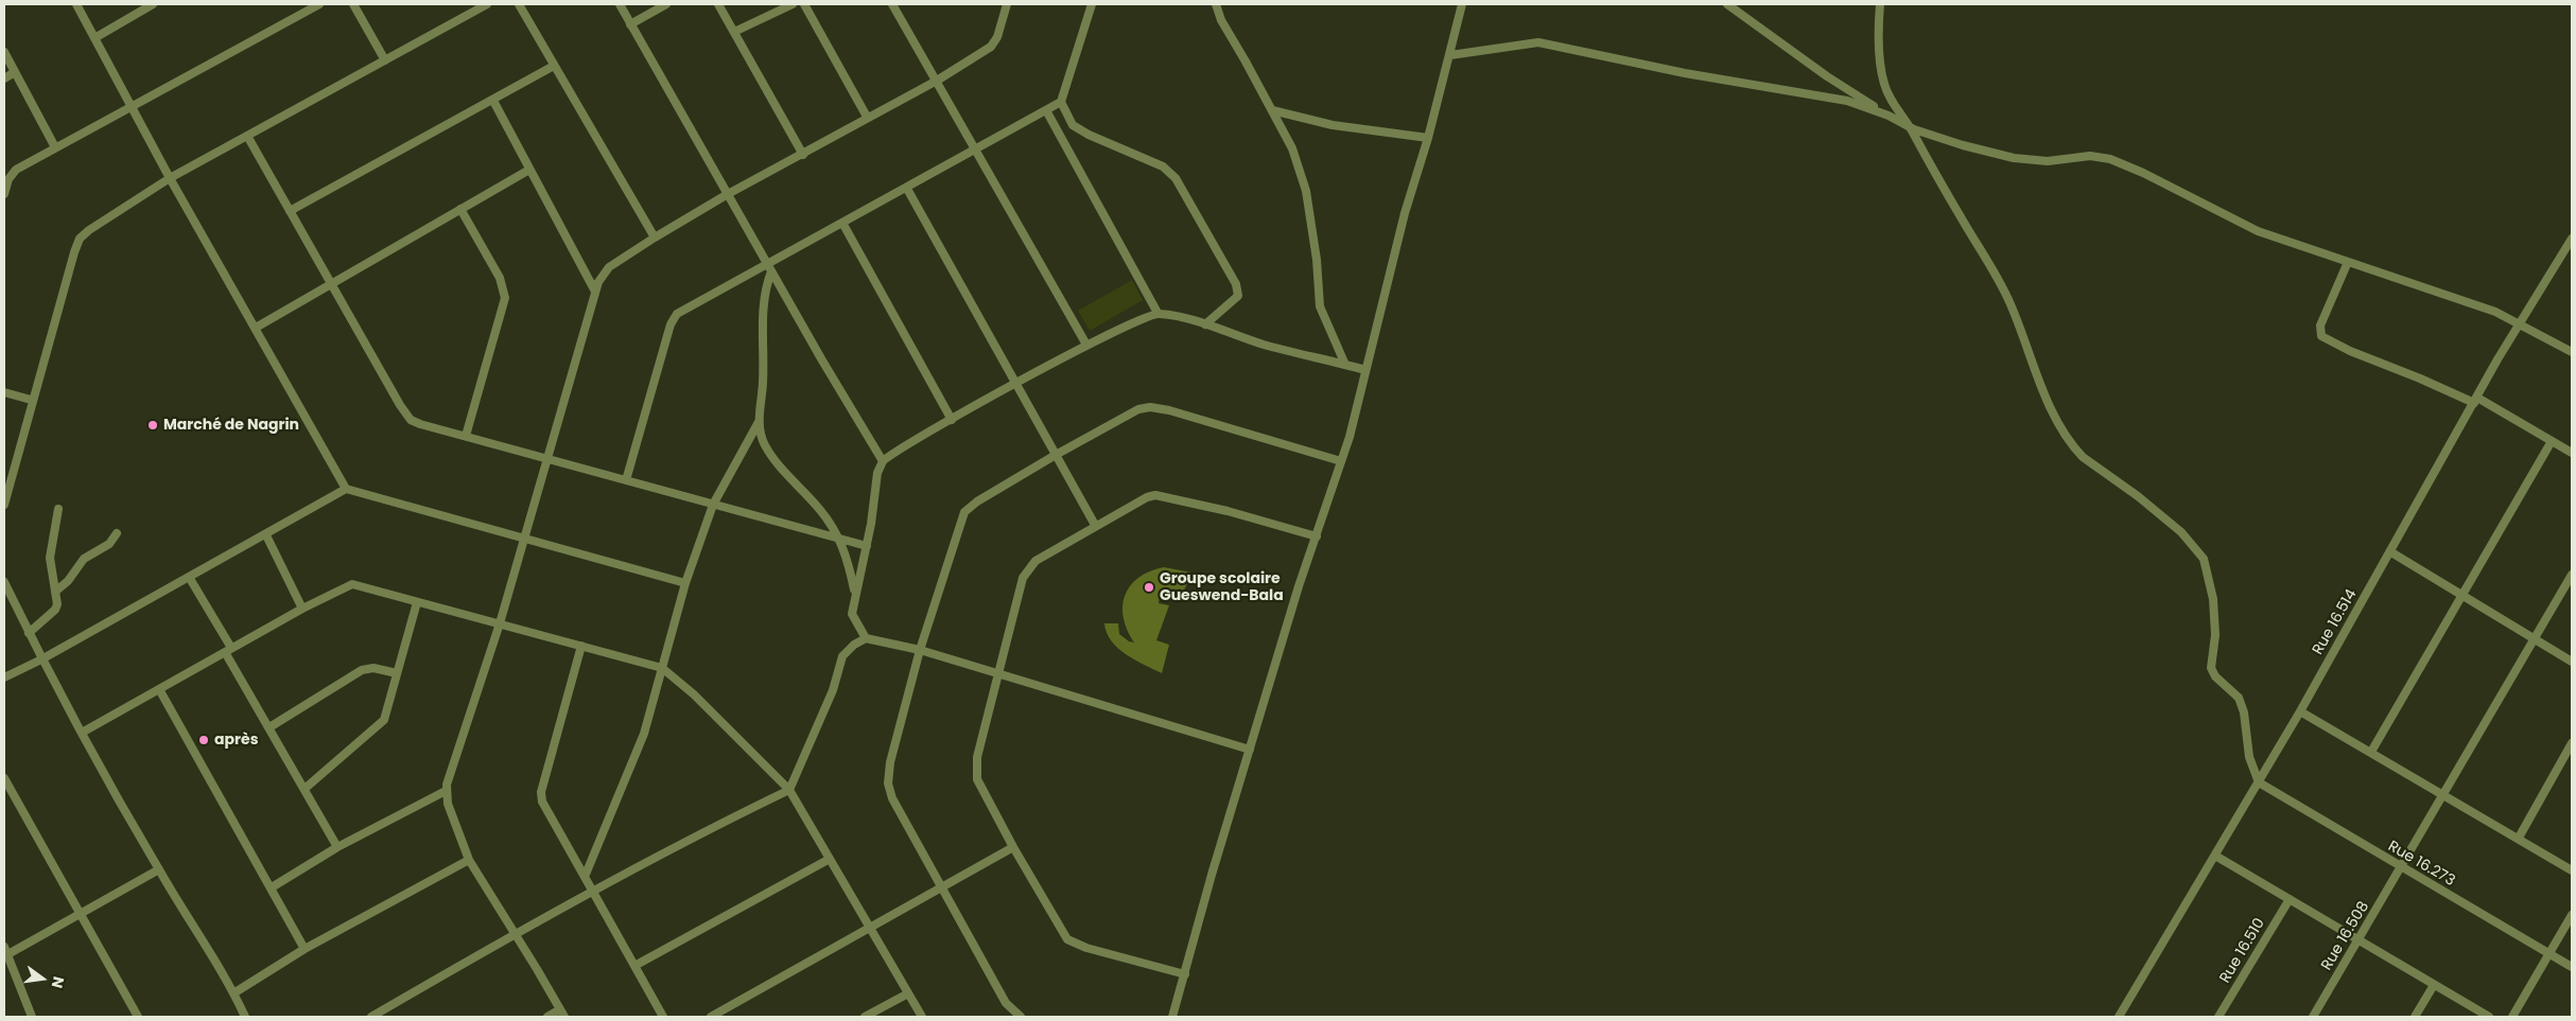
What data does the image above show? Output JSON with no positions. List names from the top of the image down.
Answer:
{
  "streets": {
    "street": [
      "Rue 16.514",
      "Rue 16.273",
      "Rue 16.508",
      "Rue 16.510"
    ]
  },
  "crossings": [
    ["Rue 16.514", "Rue 16.273"],
    ["Rue 16.273", "Rue 16.508"]
  ],
  "places": ["Marché de Nagrin", "Groupe scolaire Gueswend-Bala", "après"],
  "north": "right"
}
